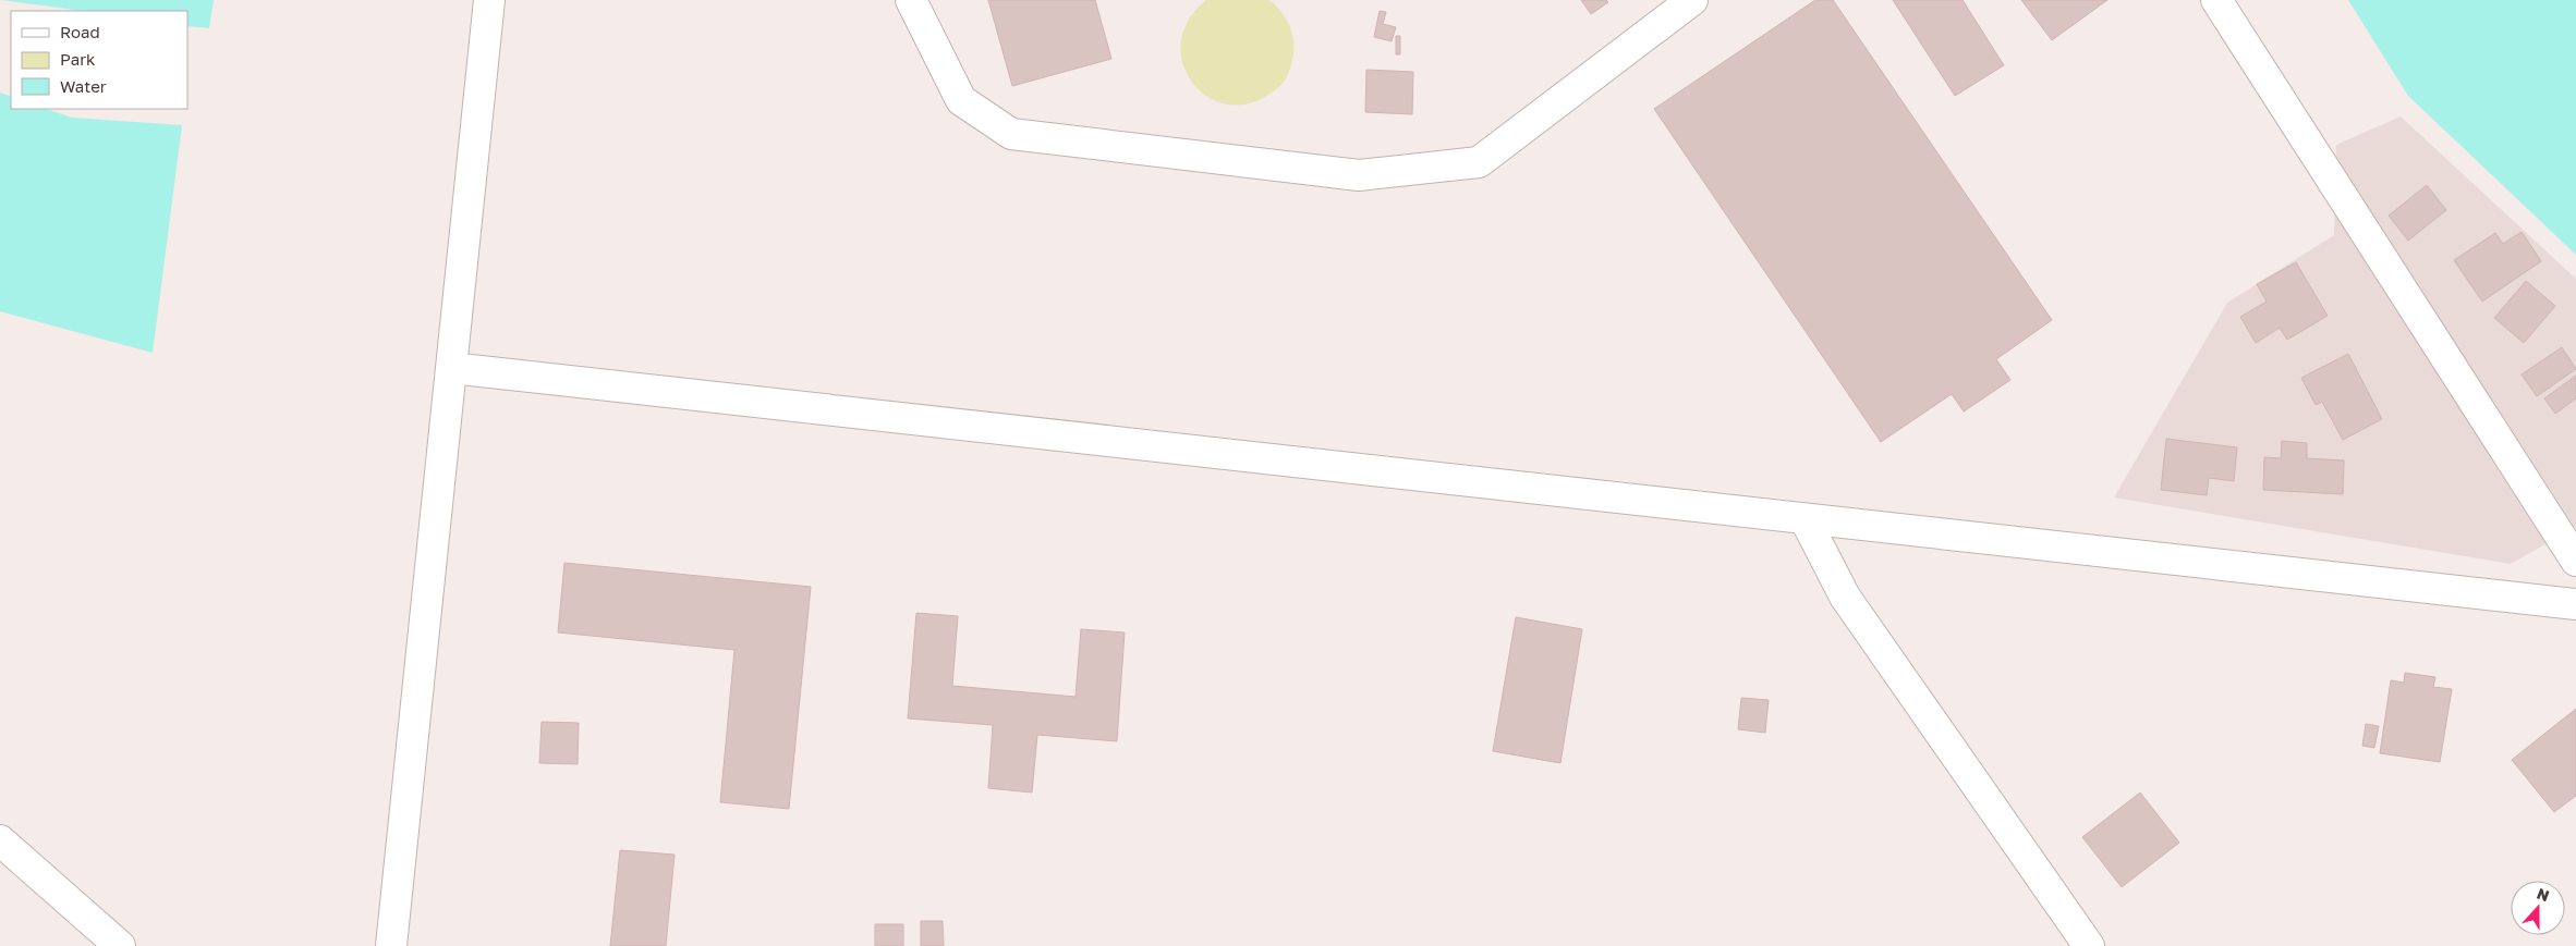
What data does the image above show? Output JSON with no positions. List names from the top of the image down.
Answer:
{
  "legend": ["Road", "Park", "Water"],
  "north": "top"
}
